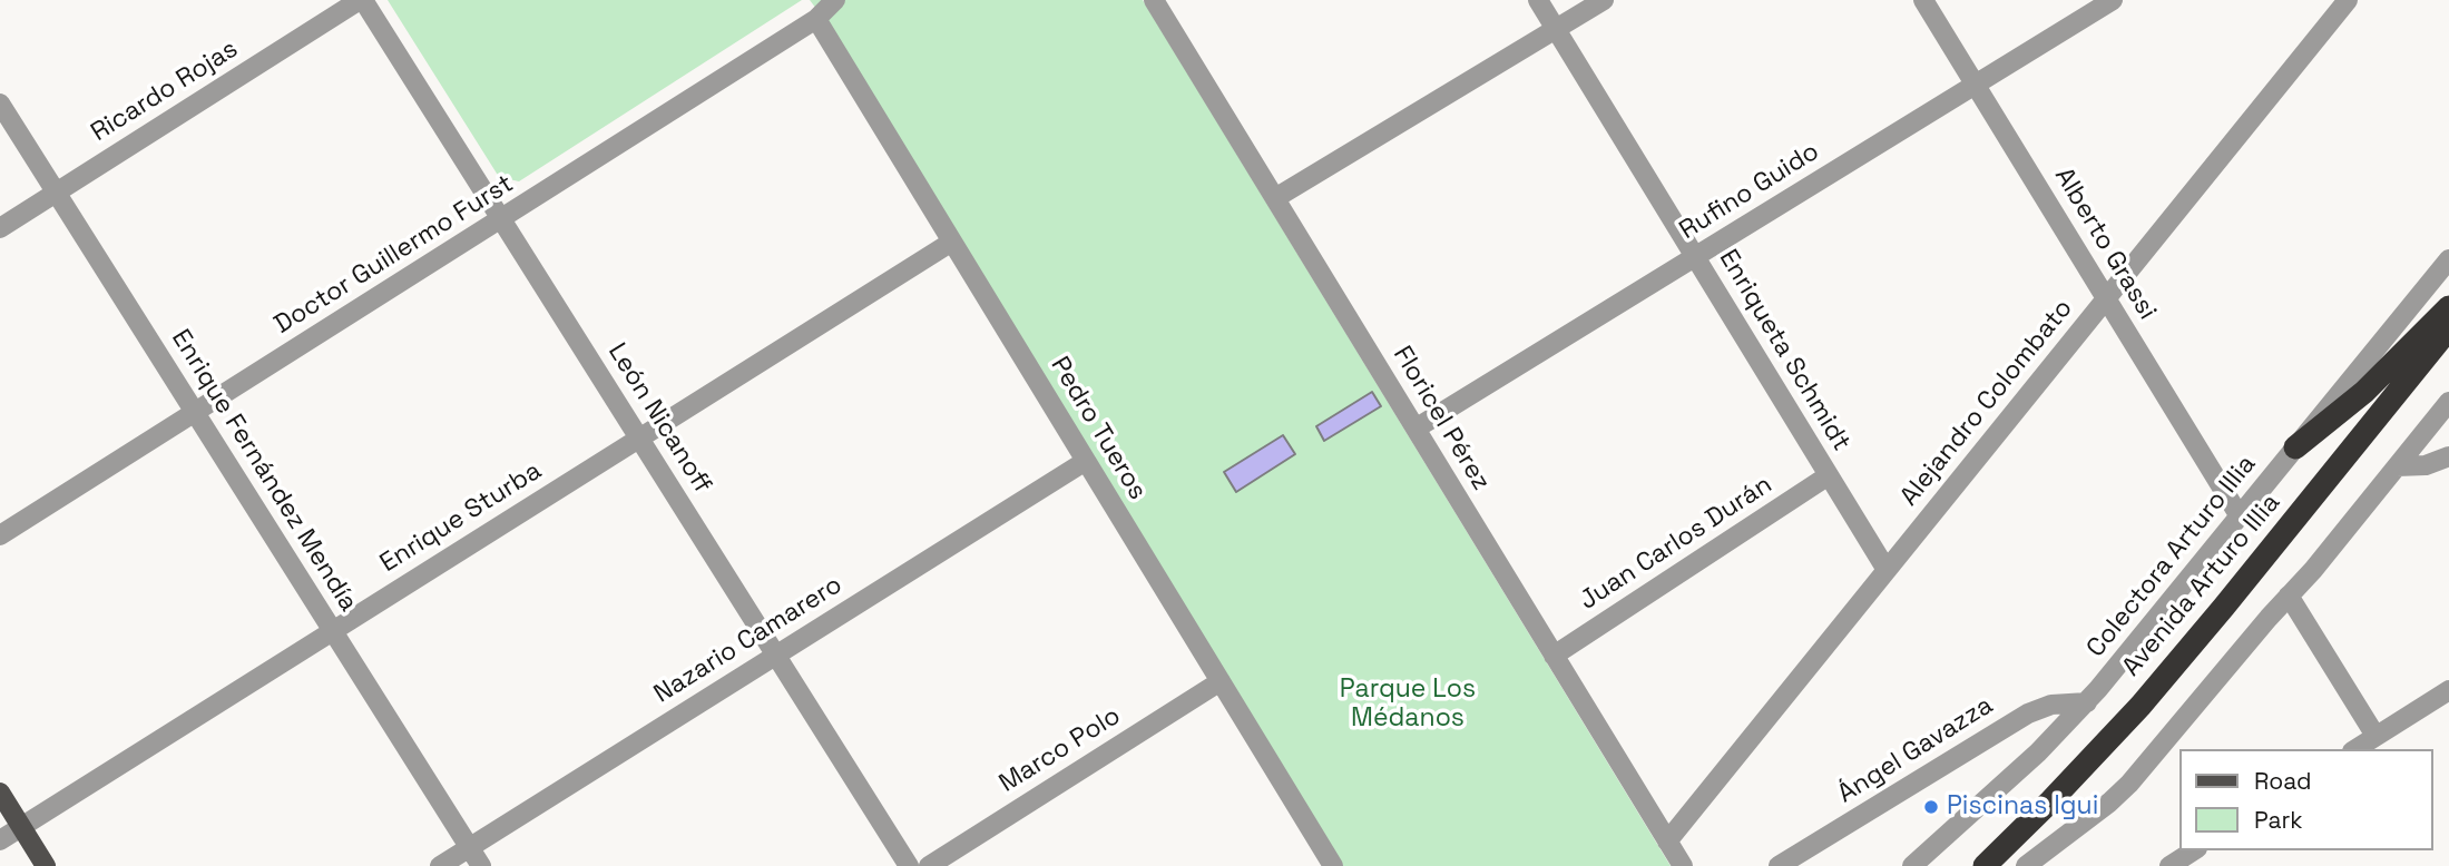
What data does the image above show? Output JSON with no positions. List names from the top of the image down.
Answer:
{
  "streets": {
    "highway": ["Avenida Arturo Illia"],
    "street": [
      "Ricardo Rojas",
      "Rufino Guido",
      "Alberto Grassi",
      "Doctor Guillermo Furst",
      "Enriqueta Schmidt",
      "Alejandro Colombato",
      "León Nicanoff",
      "Floricel Pérez",
      "Pedro Tueros",
      "Enrique Fernández Mendía",
      "Enrique Sturba",
      "Juan Carlos Durán",
      "Colectora Arturo Illia",
      "Nazario Camarero",
      "Marco Polo",
      "Ángel Gavazza"
    ]
  },
  "crossings": [
    ["Ricardo Rojas", "León Nicanoff"],
    ["Ricardo Rojas", "Enrique Fernández Mendía"],
    ["Rufino Guido", "Alberto Grassi"],
    ["Rufino Guido", "Enriqueta Schmidt"],
    ["Rufino Guido", "Floricel Pérez"],
    ["Alberto Grassi", "Alejandro Colombato"],
    ["Alberto Grassi", "Colectora Arturo Illia"],
    ["Doctor Guillermo Furst", "León Nicanoff"],
    ["Doctor Guillermo Furst", "Pedro Tueros"],
    ["Doctor Guillermo Furst", "Enrique Fernández Mendía"],
    ["Enriqueta Schmidt", "Alejandro Colombato"],
    ["Enriqueta Schmidt", "Juan Carlos Durán"],
    ["Alejandro Colombato", "Floricel Pérez"],
    ["León Nicanoff", "Enrique Sturba"],
    ["León Nicanoff", "Nazario Camarero"],
    ["Floricel Pérez", "Juan Carlos Durán"],
    ["Pedro Tueros", "Enrique Sturba"],
    ["Pedro Tueros", "Nazario Camarero"],
    ["Pedro Tueros", "Marco Polo"],
    ["Enrique Fernández Mendía", "Enrique Sturba"],
    ["Enrique Fernández Mendía", "Nazario Camarero"],
    ["Colectora Arturo Illia", "Ángel Gavazza"]
  ],
  "parks": ["Parque Los Médanos"],
  "places": ["Piscinas Igui"],
  "legend": ["Road", "Park"]
}
